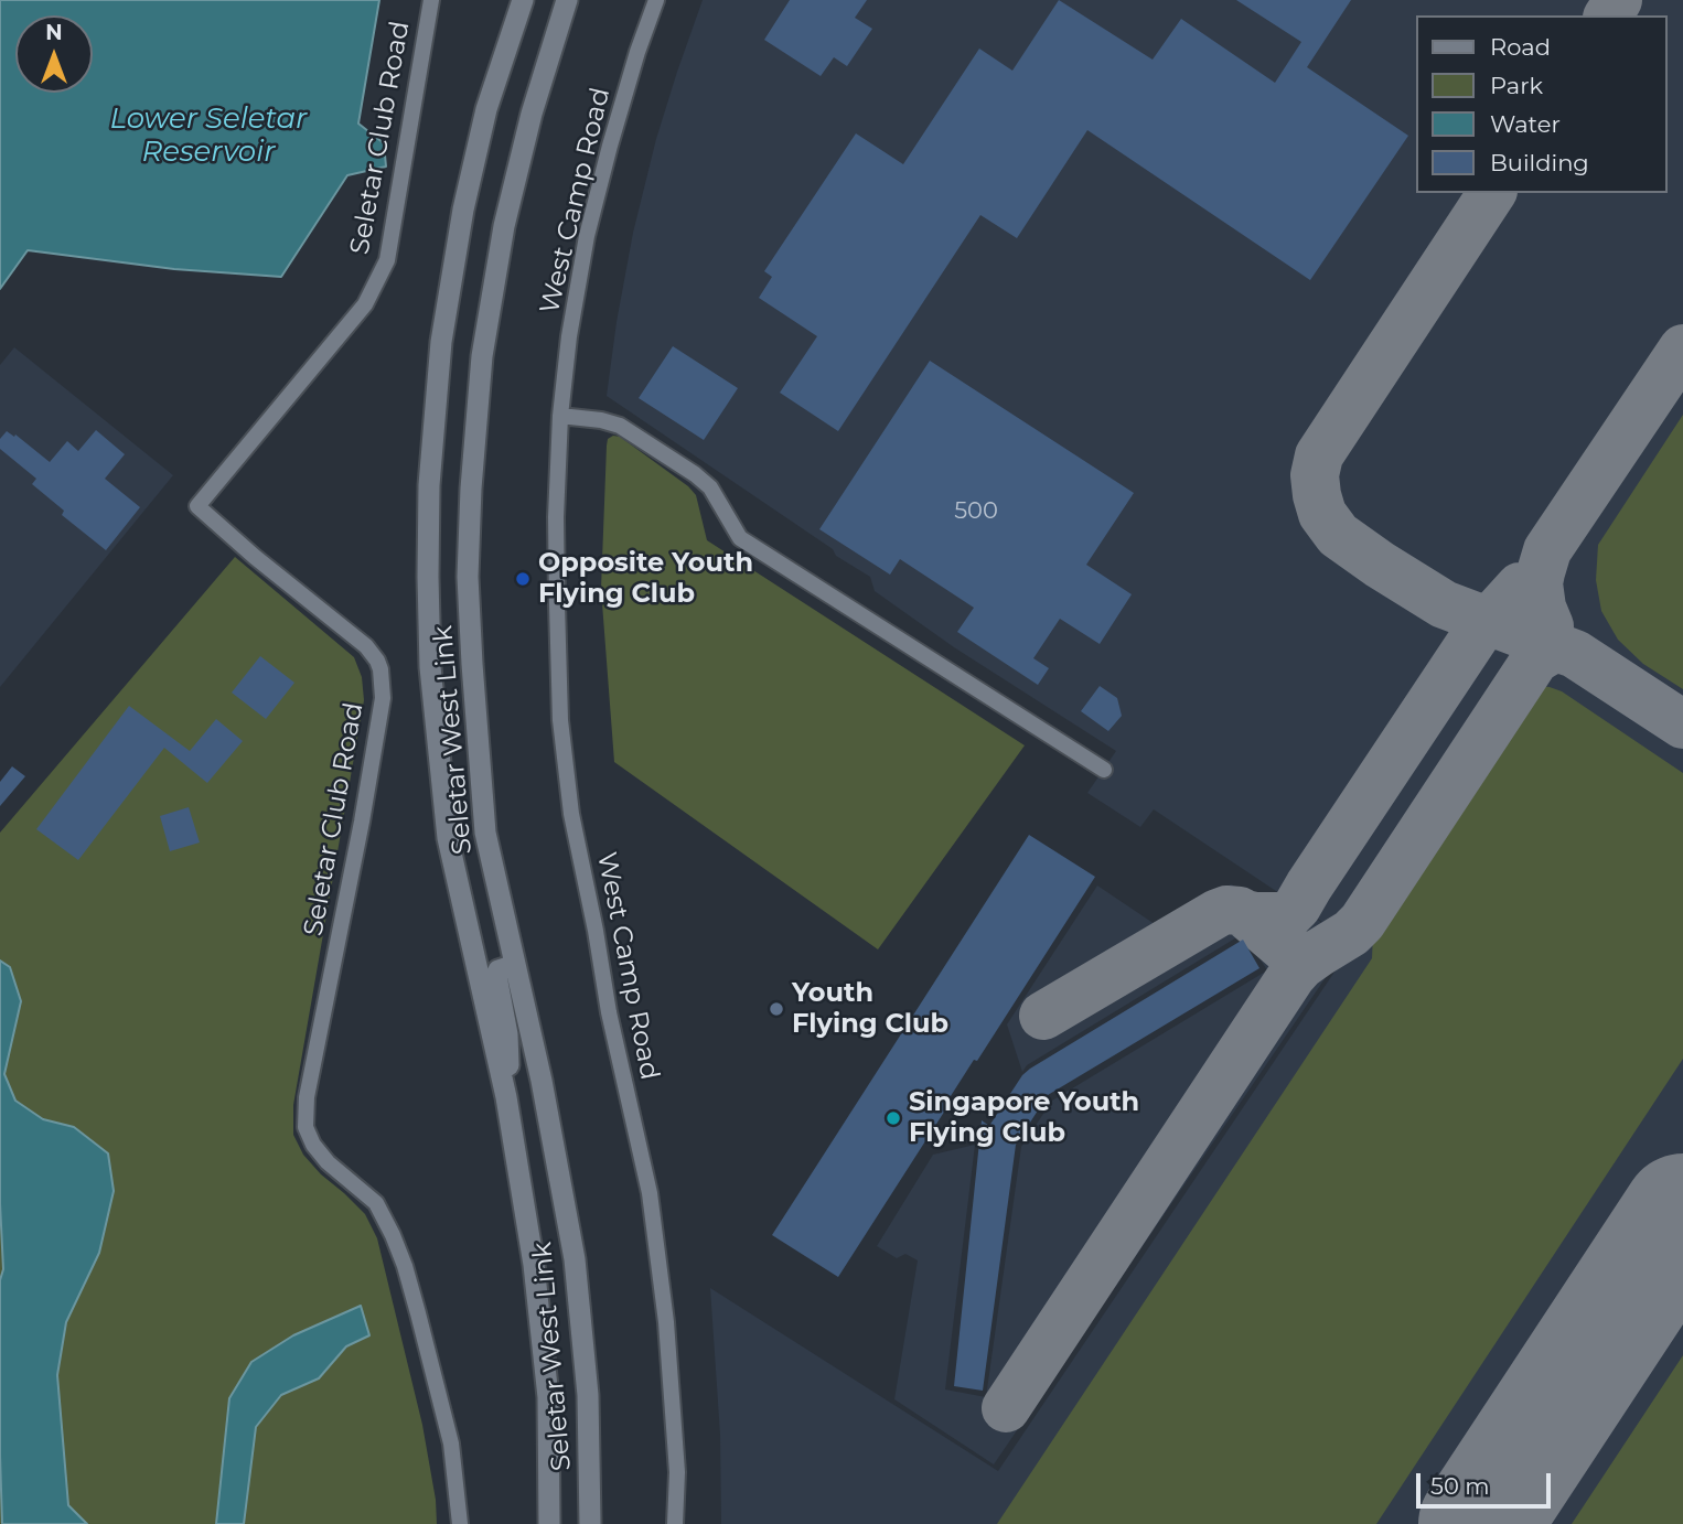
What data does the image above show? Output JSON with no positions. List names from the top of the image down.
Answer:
{
  "streets": {
    "main road": ["Seletar West Link"],
    "street": ["Seletar Club Road", "West Camp Road"]
  },
  "water": ["Lower Seletar Reservoir"],
  "places": ["Opposite Youth Flying Club", "Youth Flying Club", "Singapore Youth Flying Club"],
  "house_numbers": ["500"],
  "legend": [
    "Road",
    "Park",
    "Water",
    "Building"
  ],
  "scale_bar": "50 m",
  "north": "top"
}
